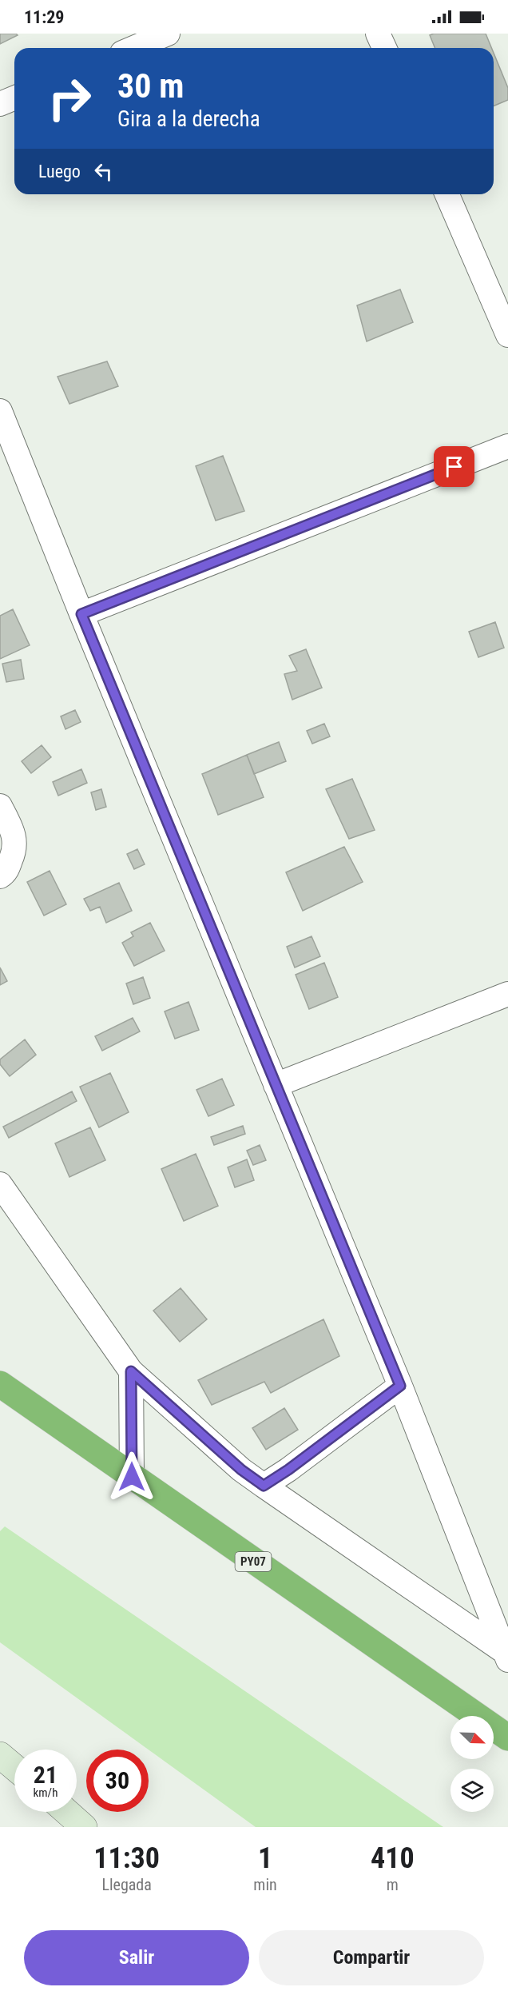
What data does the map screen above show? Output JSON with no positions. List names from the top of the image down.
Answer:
{
  "streets": {
    "highway": ["PY07"]
  },
  "north": "bottom right",
  "page": {
    "status": "11:29",
    "turn": ["30 m", "Gira a la derecha"],
    "then": "Luego",
    "speed": "21 km/h",
    "limit": "30",
    "eta": [
      "11:30",
      "Llegada",
      "1",
      "min",
      "410",
      "m"
    ],
    "buttons": ["Salir", "Compartir"]
  }
}
